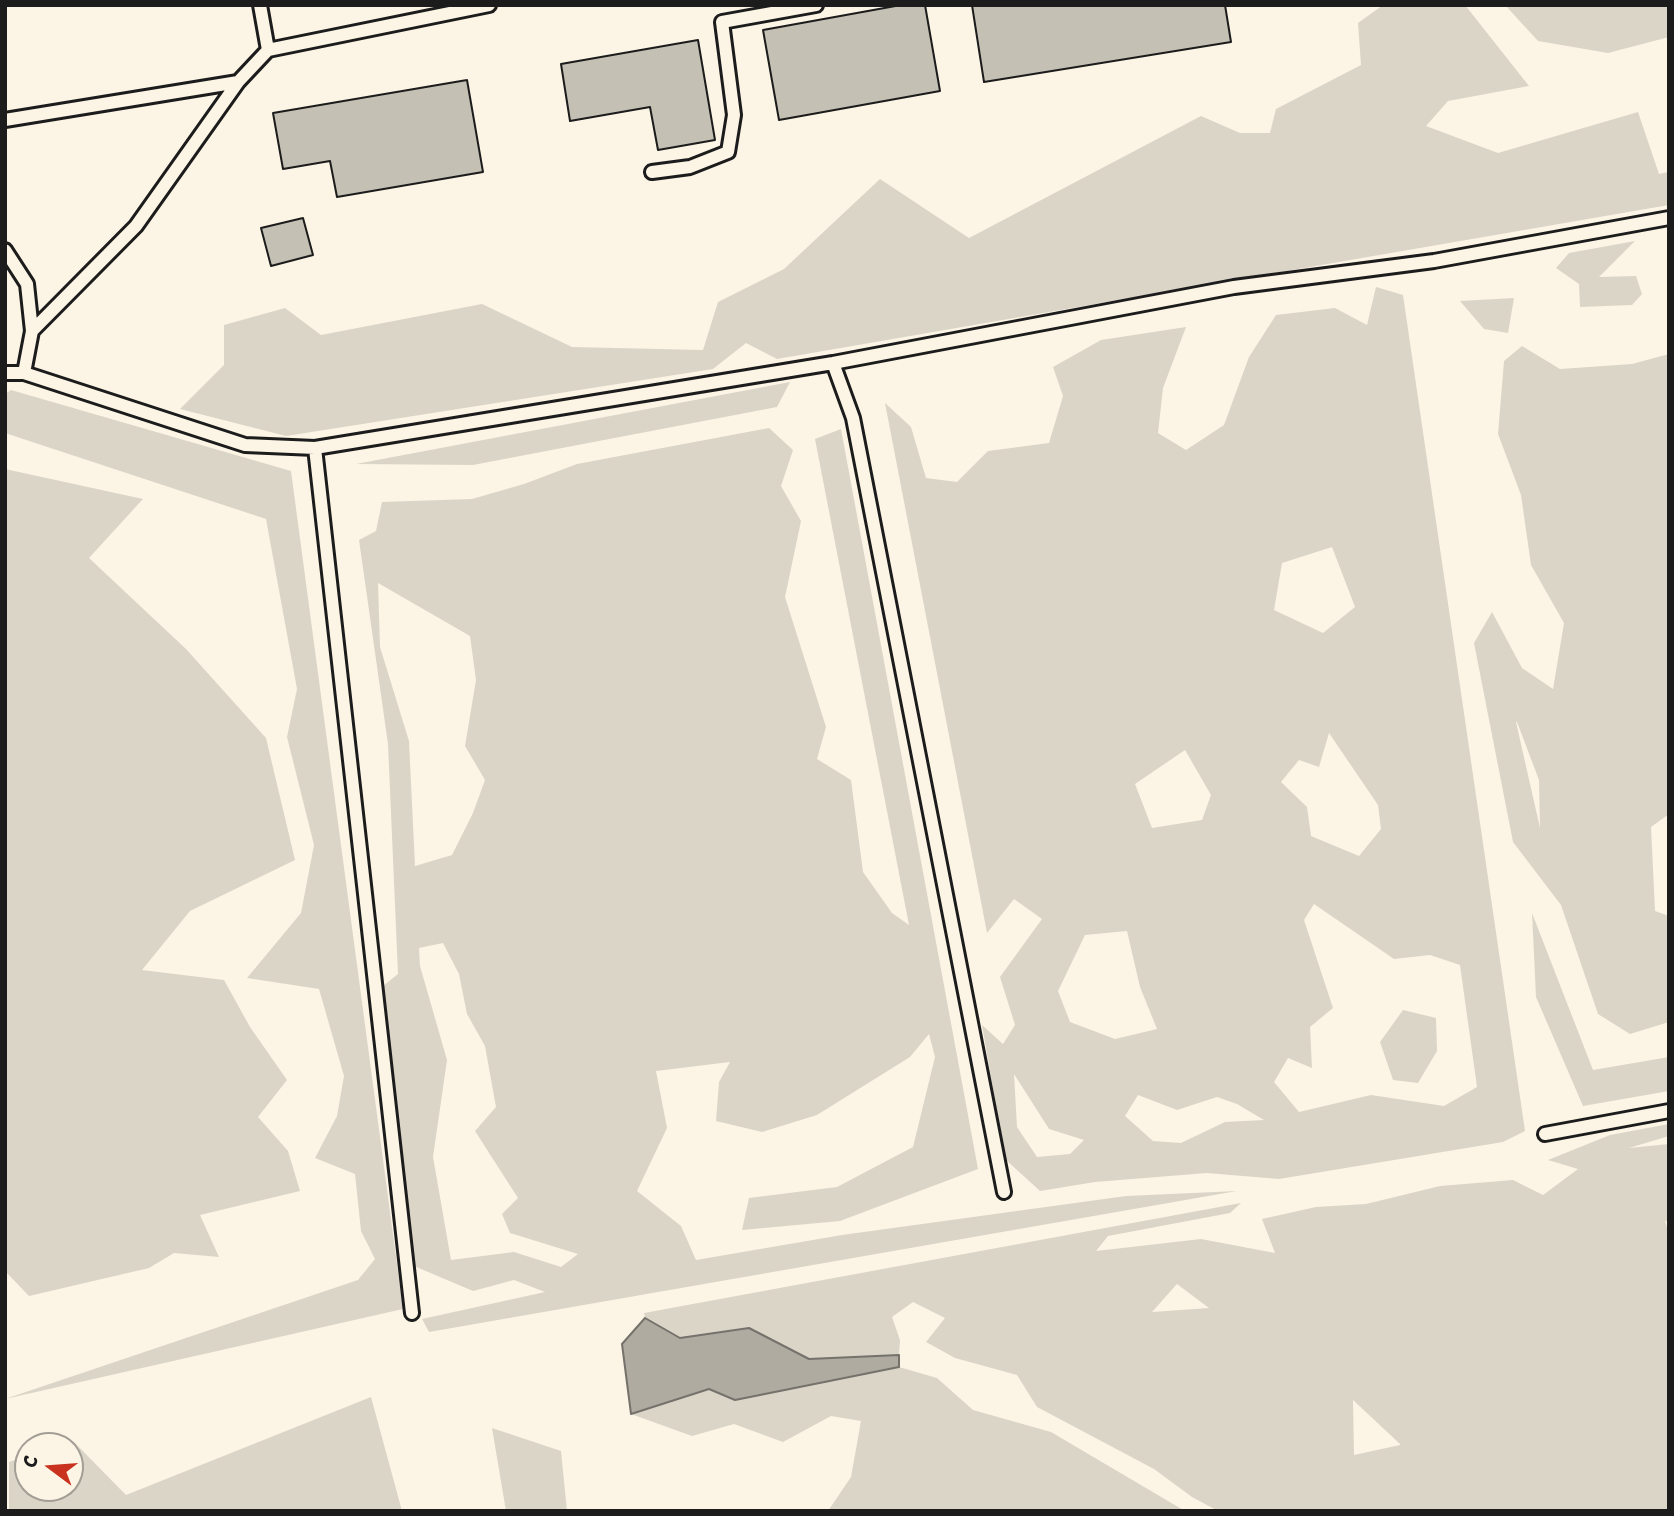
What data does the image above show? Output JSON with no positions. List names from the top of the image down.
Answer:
{
  "north": "left"
}
